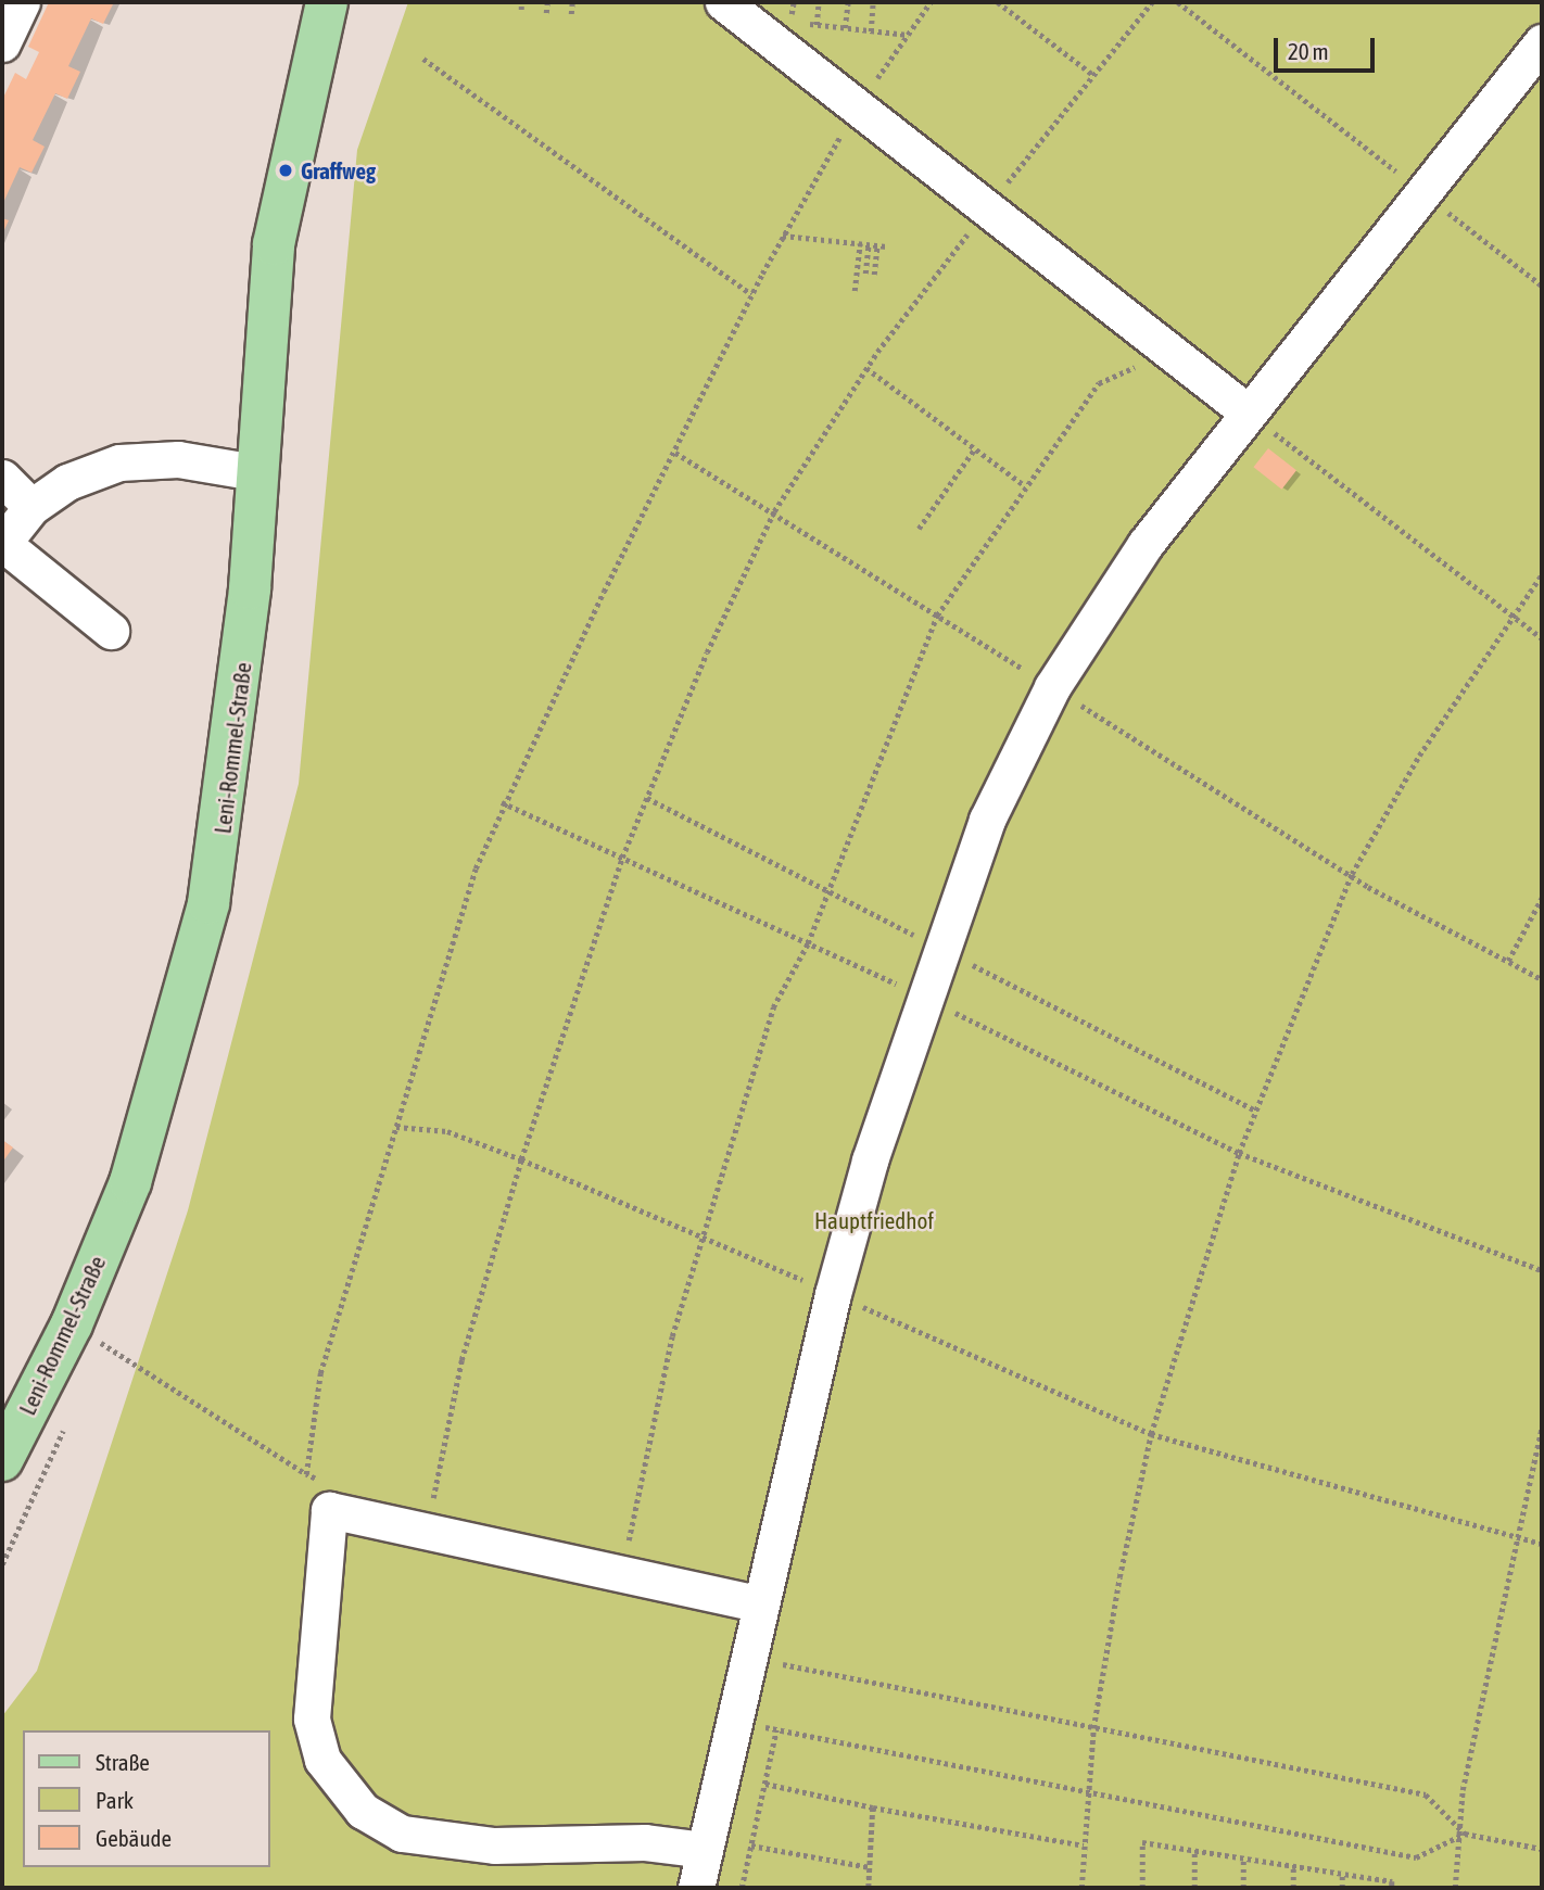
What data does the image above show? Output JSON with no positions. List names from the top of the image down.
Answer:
{
  "streets": {
    "main road": ["Leni-Rommel-Straße"]
  },
  "parks": ["Hauptfriedhof"],
  "places": ["Graffweg"],
  "legend": ["Straße", "Park", "Gebäude"],
  "scale_bar": "20 m"
}
